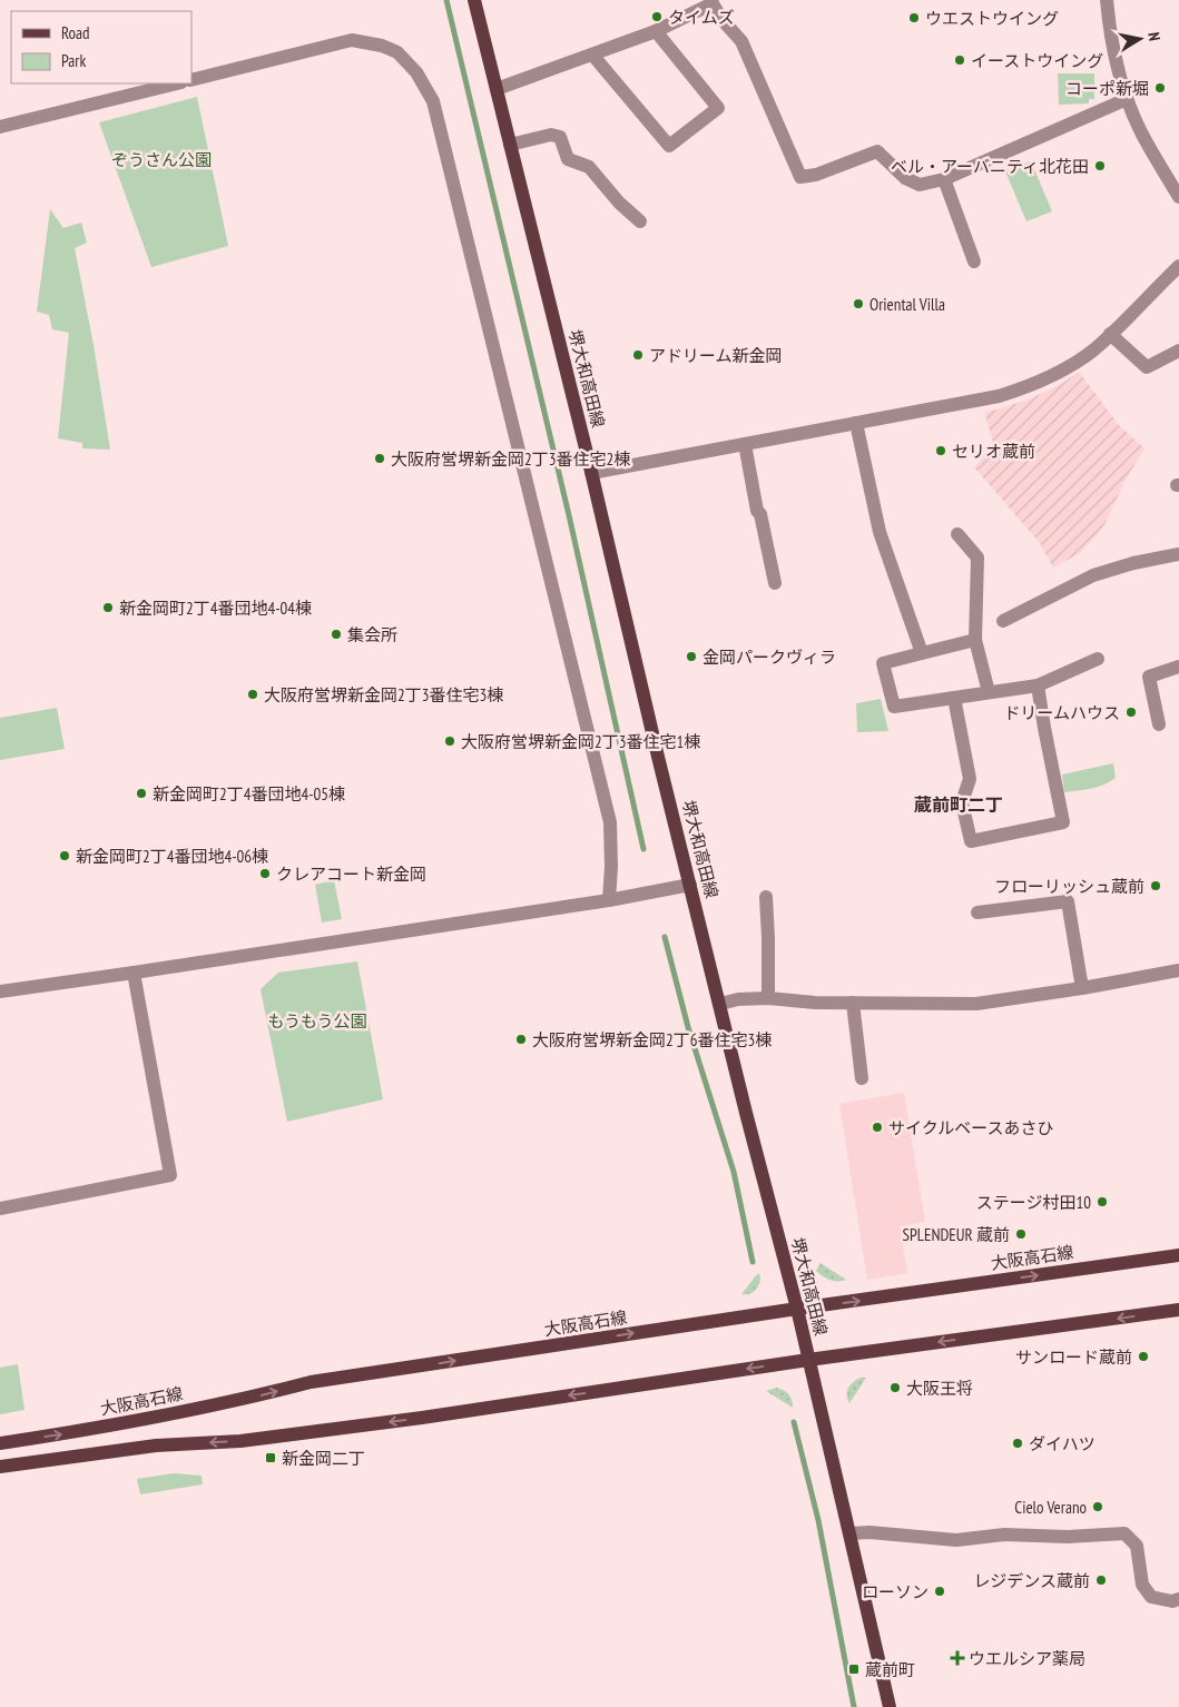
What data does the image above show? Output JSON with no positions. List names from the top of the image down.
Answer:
{
  "streets": {
    "main road": ["堺大和高田線", "大阪高石線"]
  },
  "crossings": [
    ["堺大和高田線", "大阪高石線"]
  ],
  "districts": ["蔵前町二丁"],
  "parks": ["ぞうさん公園", "もうもう公園"],
  "places": {
    "other": [
      "タイムズ",
      "ウエストウイング",
      "イーストウイング",
      "コーポ新堀",
      "ベル・アーバニティ北花田",
      "Oriental Villa",
      "アドリーム新金岡",
      "セリオ蔵前",
      "大阪府営堺新金岡2丁3番住宅2棟",
      "新金岡町2丁4番団地4-04棟",
      "集会所",
      "金岡パークヴィラ",
      "大阪府営堺新金岡2丁3番住宅3棟",
      "ドリームハウス",
      "大阪府営堺新金岡2丁3番住宅1棟",
      "新金岡町2丁4番団地4-05棟",
      "新金岡町2丁4番団地4-06棟",
      "クレアコート新金岡",
      "フローリッシュ蔵前",
      "大阪府営堺新金岡2丁6番住宅3棟",
      "サイクルベースあさひ",
      "ステージ村田10",
      "SPLENDEUR 蔵前",
      "サンロード蔵前",
      "大阪王将",
      "ダイハツ",
      "Cielo Verano",
      "レジデンス蔵前",
      "ローソン"
    ],
    "transit": ["新金岡二丁", "蔵前町"],
    "health": ["ウエルシア薬局"]
  },
  "legend": ["Road", "Park"],
  "north": "right"
}
